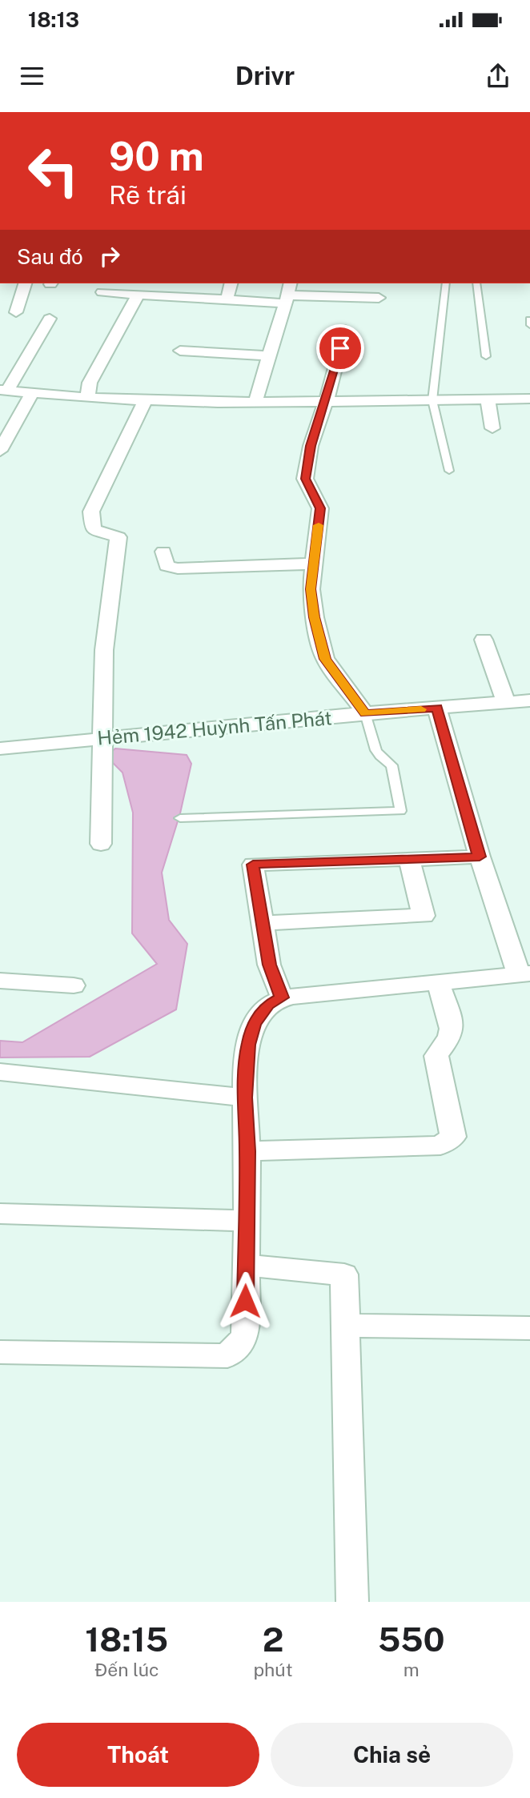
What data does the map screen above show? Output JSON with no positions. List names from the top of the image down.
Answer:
{
  "streets": {
    "street": ["Hẻm 1942 Huỳnh Tấn Phát"]
  },
  "page": {
    "status": "18:13",
    "header": "Drivr",
    "turn": ["90 m", "Rẽ trái"],
    "then": "Sau đó",
    "eta": [
      "18:15",
      "Đến lúc",
      "2",
      "phút",
      "550",
      "m"
    ],
    "buttons": ["Thoát", "Chia sẻ"]
  }
}
